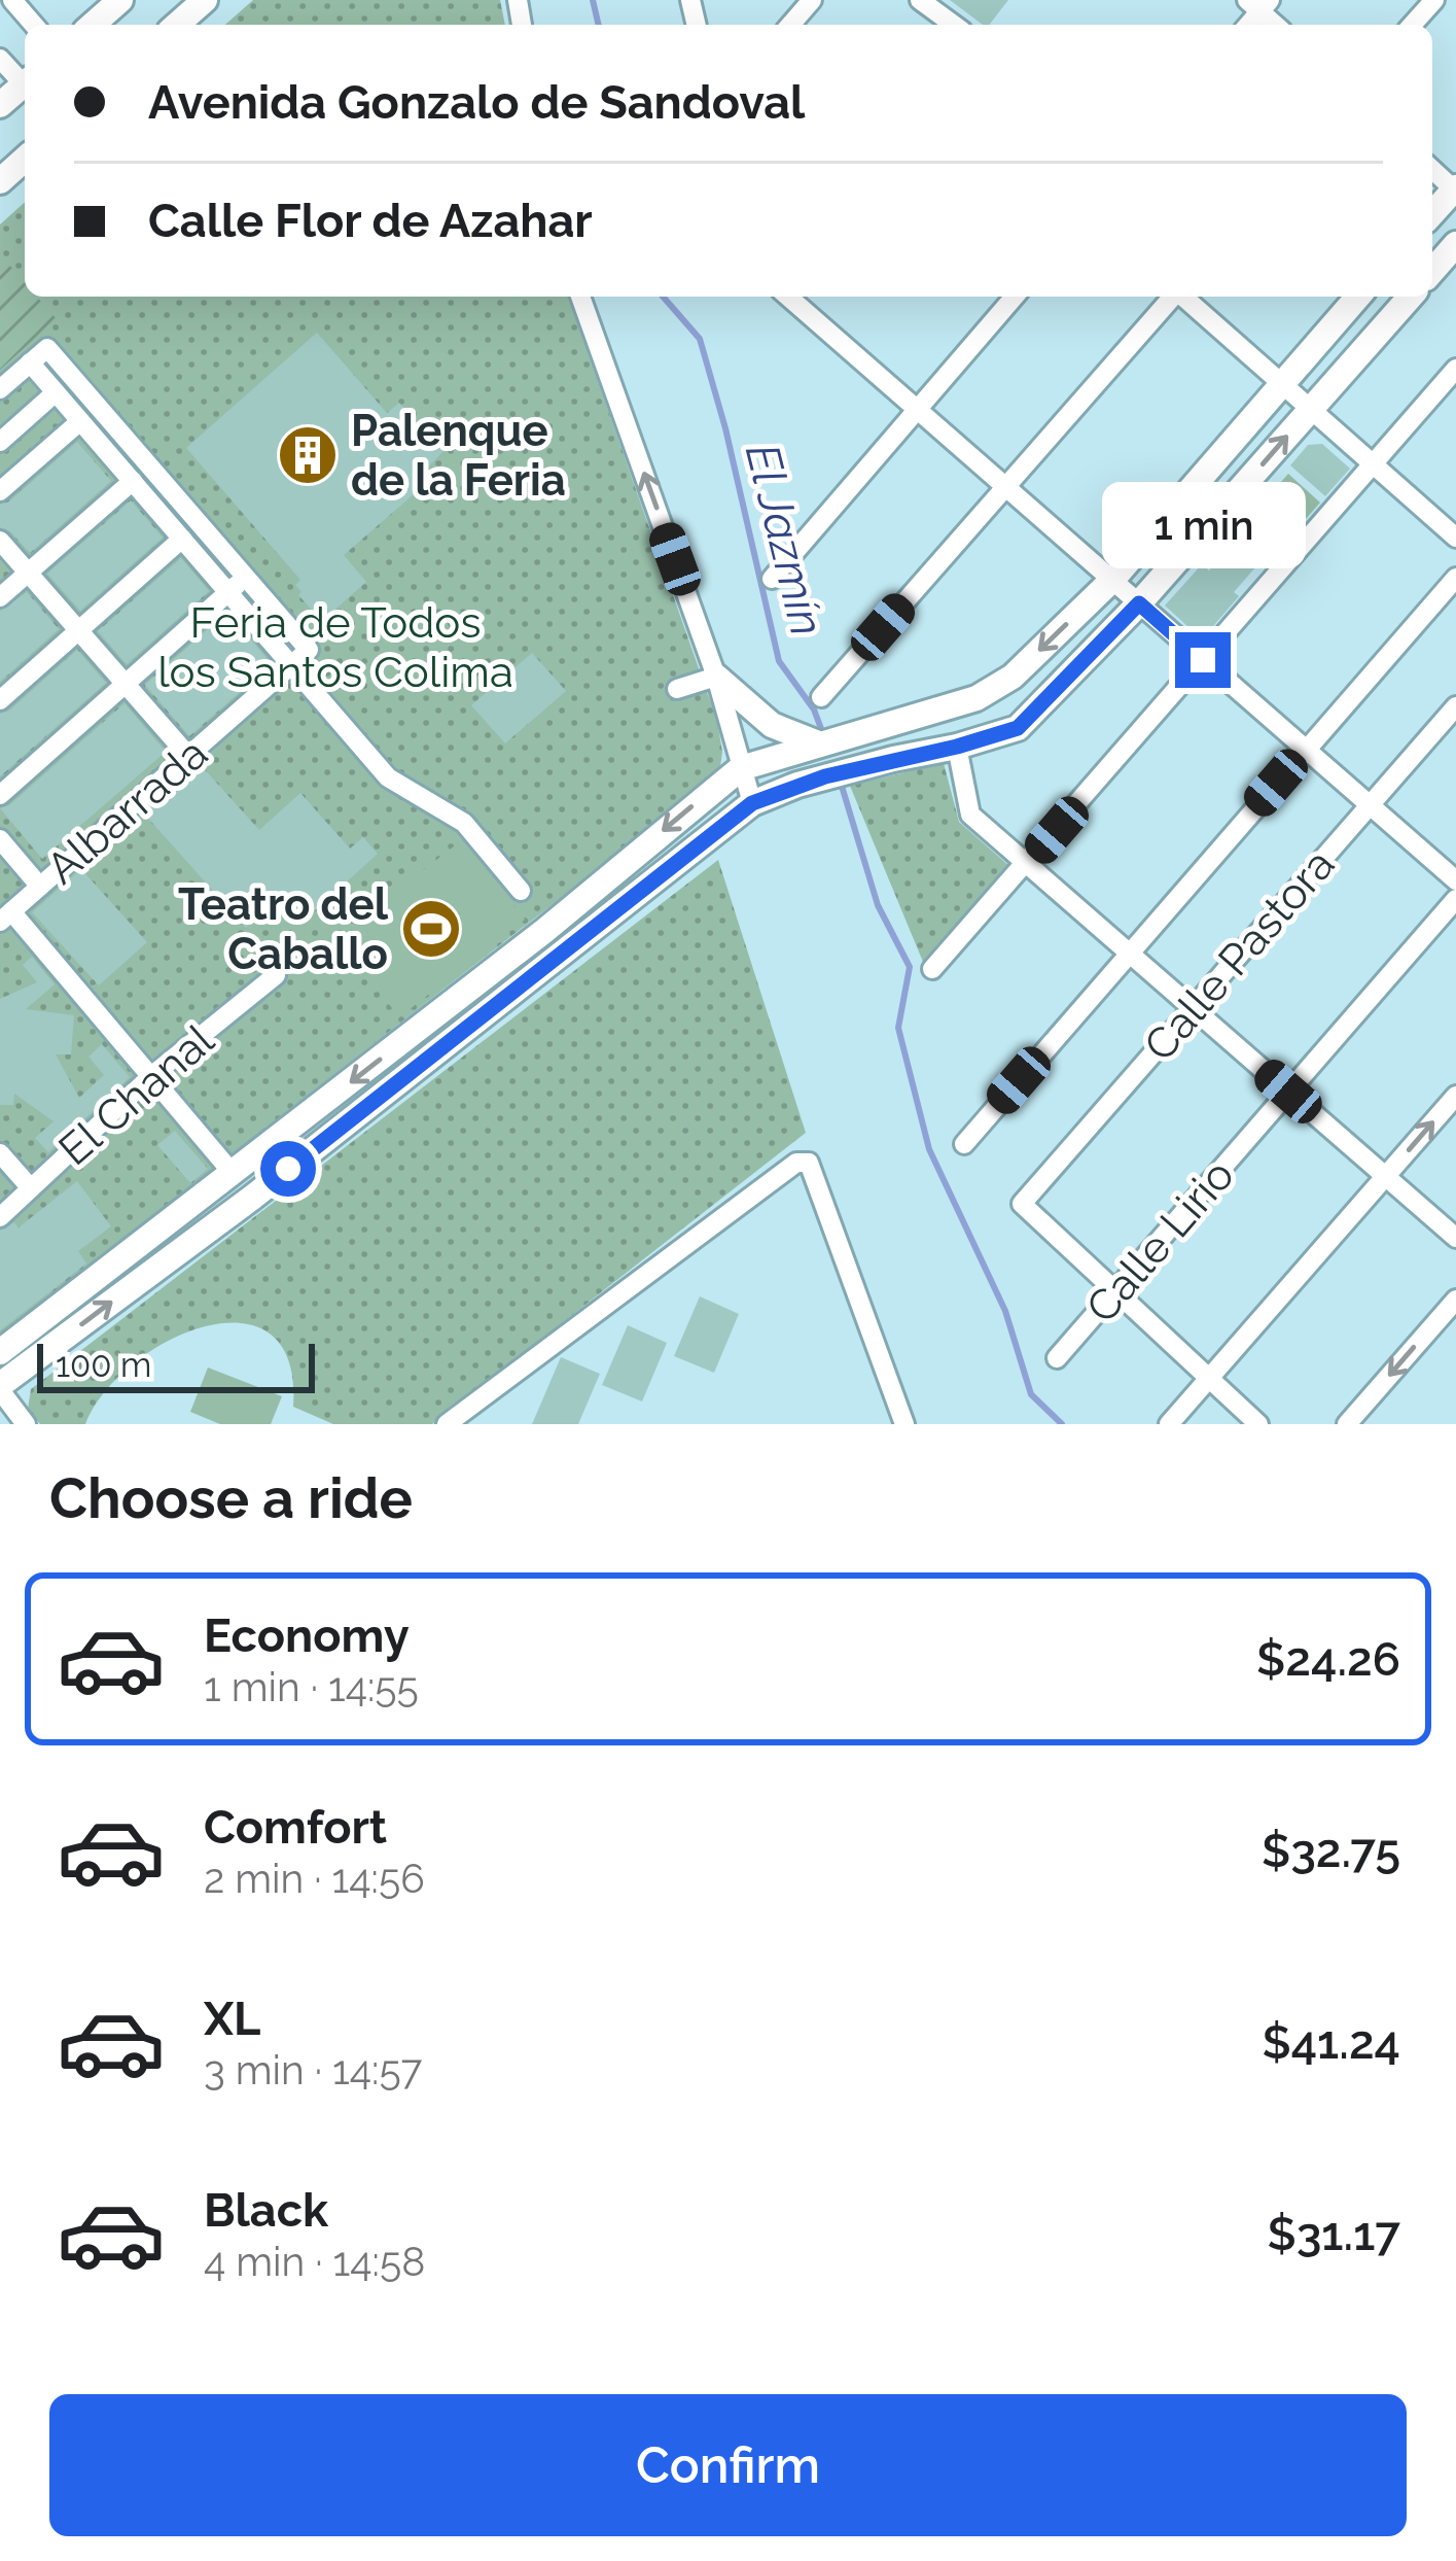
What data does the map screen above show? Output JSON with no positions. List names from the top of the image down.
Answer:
{
  "streets": {
    "street": [
      "Albarrada",
      "Calle Pastora",
      "El Chanal",
      "Calle Lirio"
    ]
  },
  "crossings": [
    ["Calle Pastora", "Calle Lirio"]
  ],
  "water": ["El Jazmín"],
  "parks": ["Feria de Todos los Santos Colima"],
  "places": {
    "building": ["Palenque de la Feria"],
    "sports": ["Teatro del Caballo"]
  },
  "scale_bar": "100 m",
  "page": {
    "banner": ["Avenida Gonzalo de Sandoval", "Calle Flor de Azahar"],
    "bubble": "1 min",
    "scale": "100 m",
    "heading": "Choose a ride",
    "list": [
      {
        "name": "Economy",
        "note": "1 min · 14:55",
        "value": "$24.26"
      },
      {
        "name": "Comfort",
        "note": "2 min · 14:56",
        "value": "$32.75"
      },
      {
        "name": "XL",
        "note": "3 min · 14:57",
        "value": "$41.24"
      },
      {
        "name": "Black",
        "note": "4 min · 14:58",
        "value": "$31.17"
      }
    ],
    "buttons": "Confirm"
  }
}
